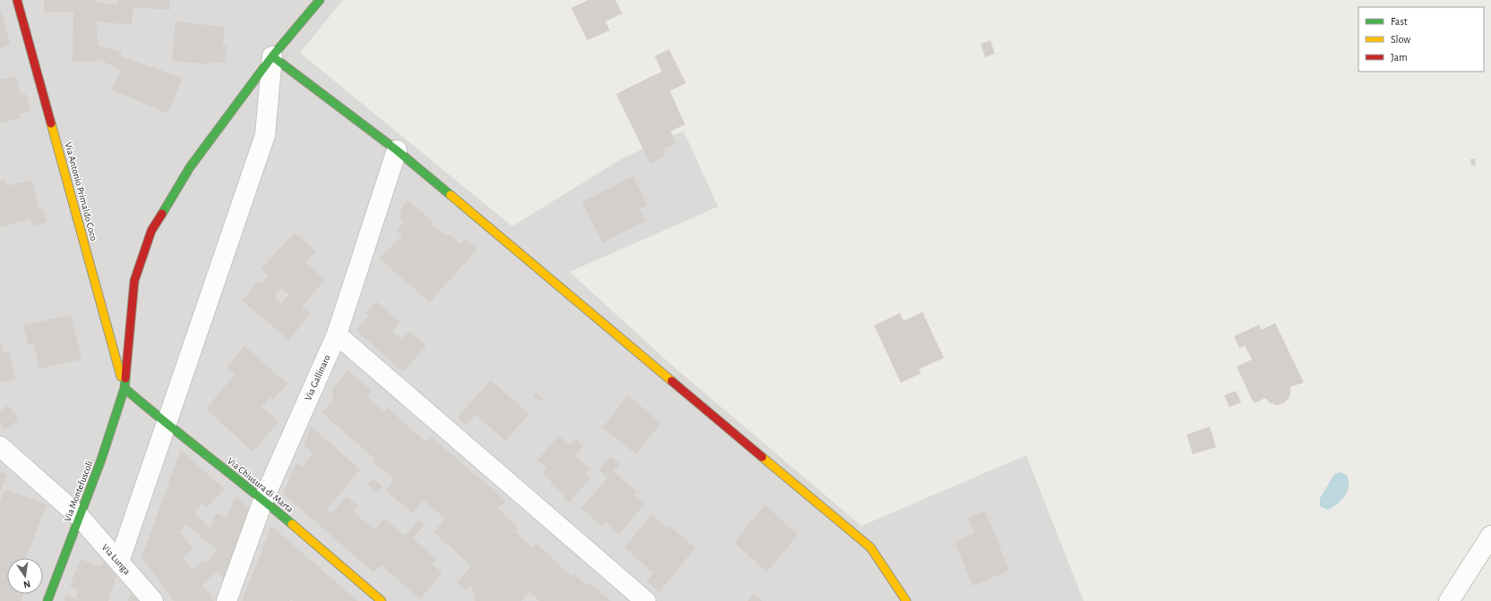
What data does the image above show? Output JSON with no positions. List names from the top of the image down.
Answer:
{
  "streets": {
    "street": [
      "Via Antonio Primaldo Coco",
      "Via Gallinaro",
      "Via Chiusura di Marta",
      "Via Montefuscoli",
      "Via Lunga"
    ]
  },
  "crossings": [
    ["Via Antonio Primaldo Coco", "Via Chiusura di Marta"],
    ["Via Antonio Primaldo Coco", "Via Montefuscoli"],
    ["Via Gallinaro", "Via Chiusura di Marta"],
    ["Via Chiusura di Marta", "Via Montefuscoli"],
    ["Via Montefuscoli", "Via Lunga"]
  ],
  "legend": ["Fast", "Slow", "Jam"],
  "north": "bottom"
}
